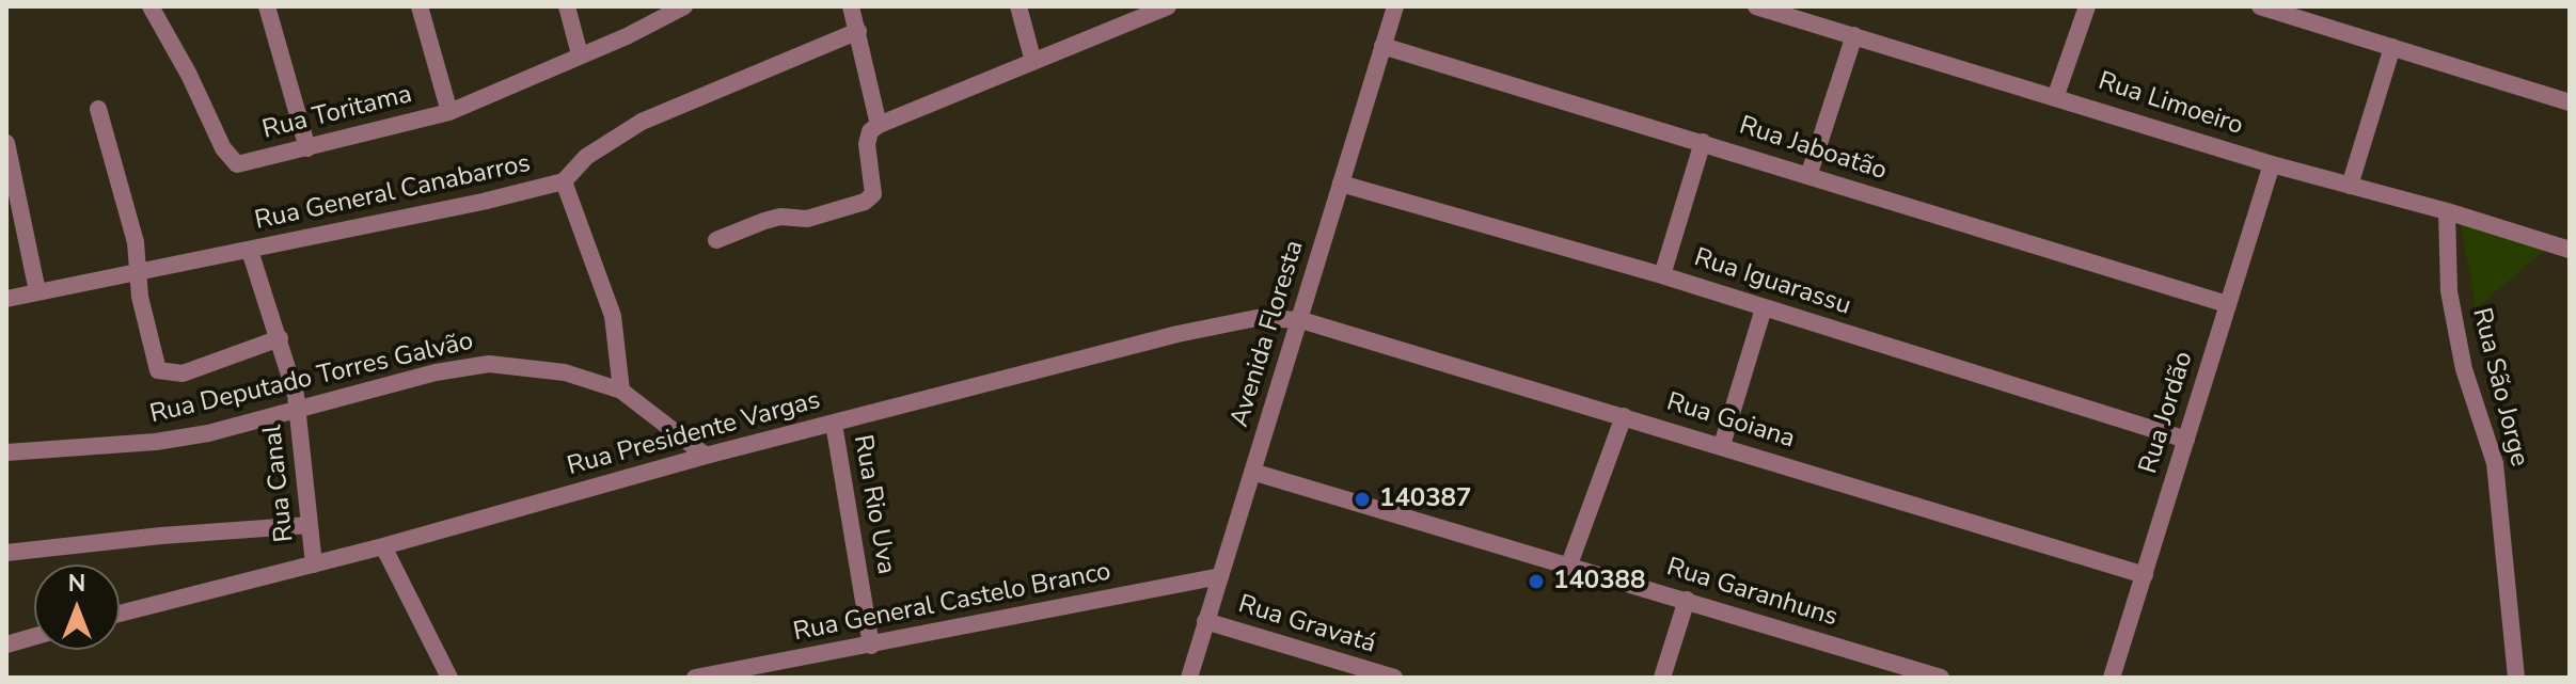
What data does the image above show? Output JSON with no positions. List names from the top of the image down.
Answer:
{
  "streets": {
    "street": [
      "Rua Limoeiro",
      "Rua Toritama",
      "Rua Jaboatão",
      "Rua General Canabarros",
      "Rua Iguarassu",
      "Avenida Floresta",
      "Rua Deputado Torres Galvão",
      "Rua São Jorge",
      "Rua Jordão",
      "Rua Goiana",
      "Rua Presidente Vargas",
      "Rua Canal",
      "Rua Rio Uva",
      "Rua Garanhuns",
      "Rua General Castelo Branco",
      "Rua Gravatá"
    ]
  },
  "crossings": [
    ["Rua Limoeiro", "Rua São Jorge"],
    ["Rua Limoeiro", "Rua Jordão"],
    ["Rua Jaboatão", "Avenida Floresta"],
    ["Rua Jaboatão", "Rua Jordão"],
    ["Rua General Canabarros", "Rua Canal"],
    ["Rua Iguarassu", "Avenida Floresta"],
    ["Rua Iguarassu", "Rua Jordão"],
    ["Avenida Floresta", "Rua Goiana"],
    ["Avenida Floresta", "Rua Presidente Vargas"],
    ["Avenida Floresta", "Rua Garanhuns"],
    ["Avenida Floresta", "Rua General Castelo Branco"],
    ["Avenida Floresta", "Rua Gravatá"],
    ["Rua Deputado Torres Galvão", "Rua Presidente Vargas"],
    ["Rua Deputado Torres Galvão", "Rua Canal"],
    ["Rua Jordão", "Rua Goiana"],
    ["Rua Goiana", "Rua Presidente Vargas"],
    ["Rua Presidente Vargas", "Rua Canal"],
    ["Rua Presidente Vargas", "Rua Rio Uva"],
    ["Rua Rio Uva", "Rua General Castelo Branco"]
  ],
  "places": ["140387", "140388"],
  "north": "top"
}
